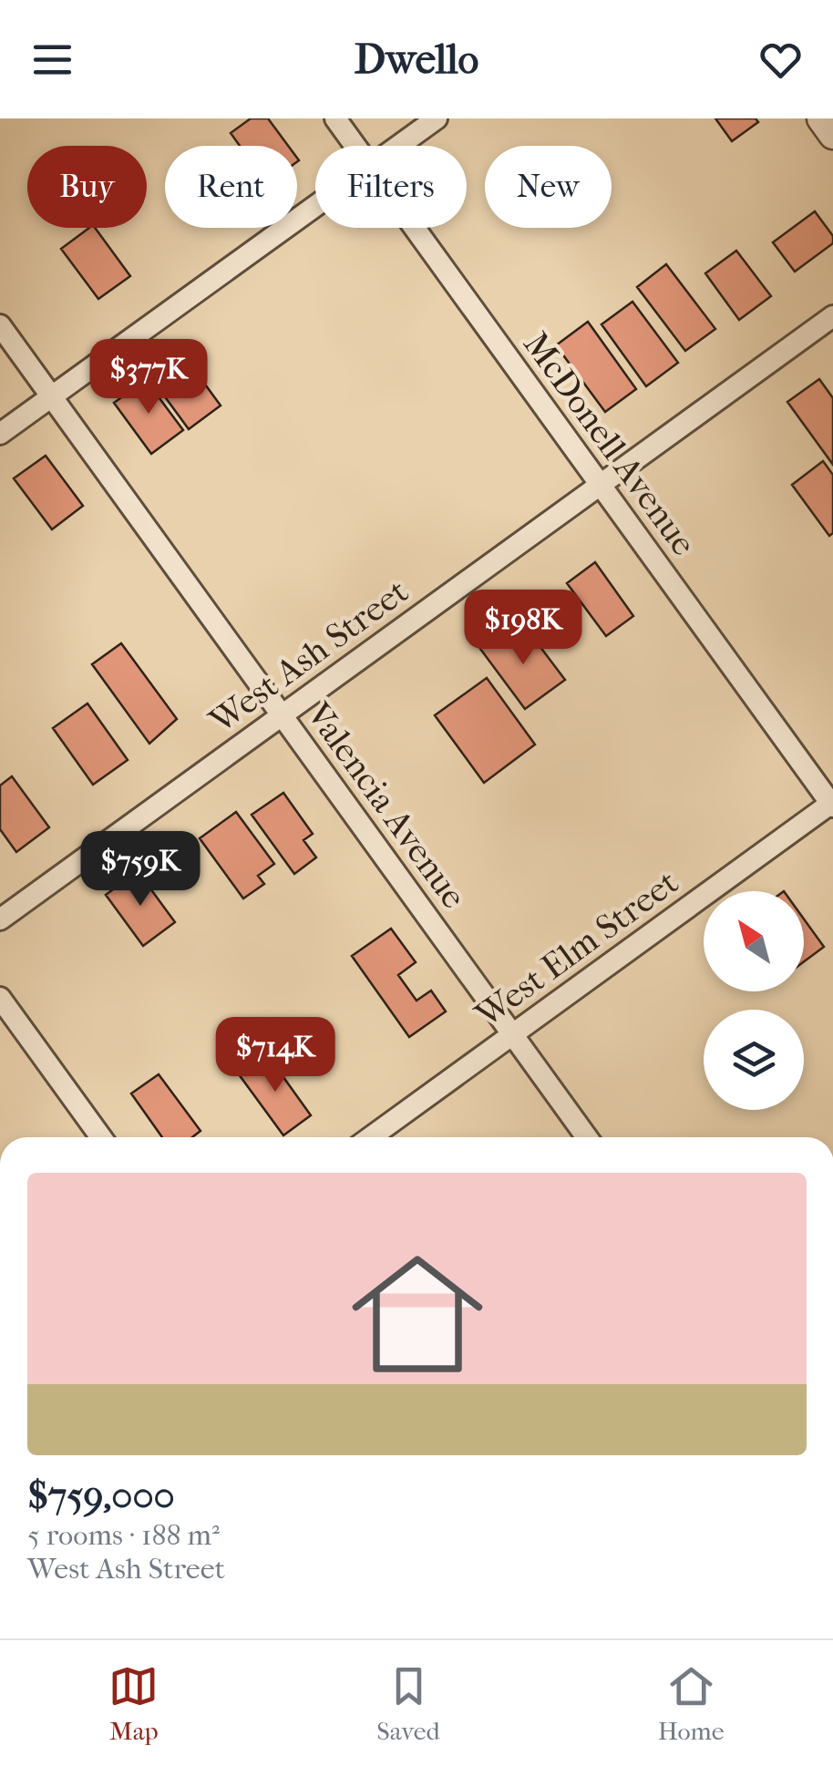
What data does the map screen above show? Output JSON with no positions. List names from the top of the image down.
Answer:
{
  "streets": {
    "street": [
      "McDonell Avenue",
      "West Ash Street",
      "Valencia Avenue",
      "West Elm Street"
    ]
  },
  "crossings": [
    ["McDonell Avenue", "West Ash Street"],
    ["McDonell Avenue", "West Elm Street"],
    ["West Ash Street", "Valencia Avenue"],
    ["Valencia Avenue", "West Elm Street"]
  ],
  "north": "top left",
  "page": {
    "header": "Dwello",
    "chip": [
      "Buy",
      "Rent",
      "Filters",
      "New"
    ],
    "price": [
      "$377K",
      "$198K",
      "$759K",
      "$714K"
    ],
    "list": [
      {
        "name": "$759,000",
        "note": "5 rooms · 188 m² · West Ash Street"
      }
    ],
    "tabs": ["Map", "Saved", "Home"]
  }
}
